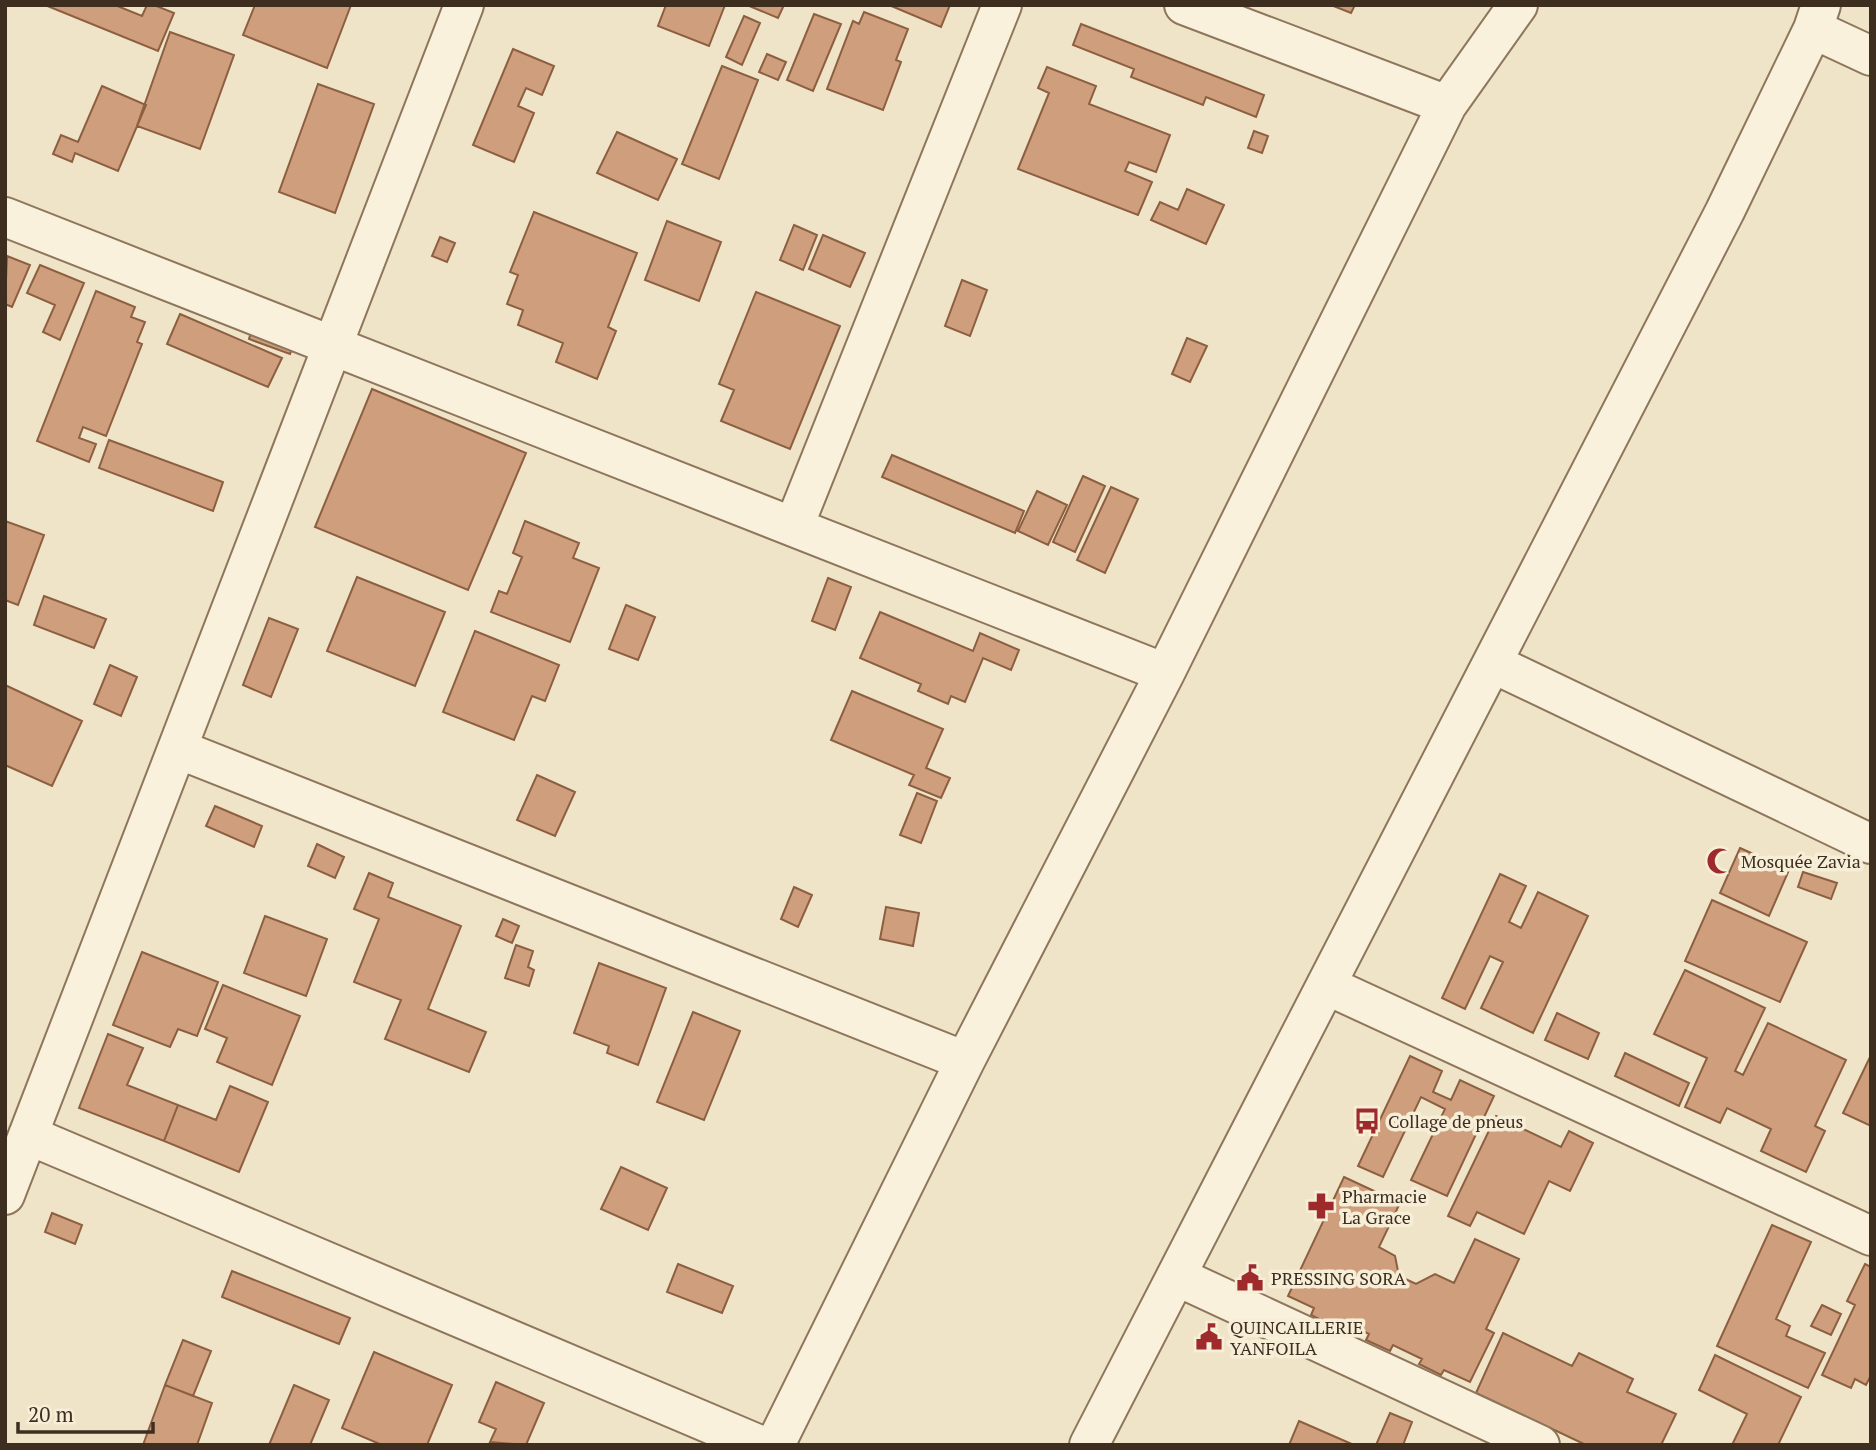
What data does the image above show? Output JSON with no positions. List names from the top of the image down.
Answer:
{
  "places": {
    "mosque": ["Mosquée Zavia"],
    "bus stop": ["Collage de pneus"],
    "pharmacy": ["Pharmacie La Grace"],
    "public building": ["PRESSING SORA", "QUINCAILLERIE YANFOILA"]
  },
  "scale_bar": "20 m"
}
